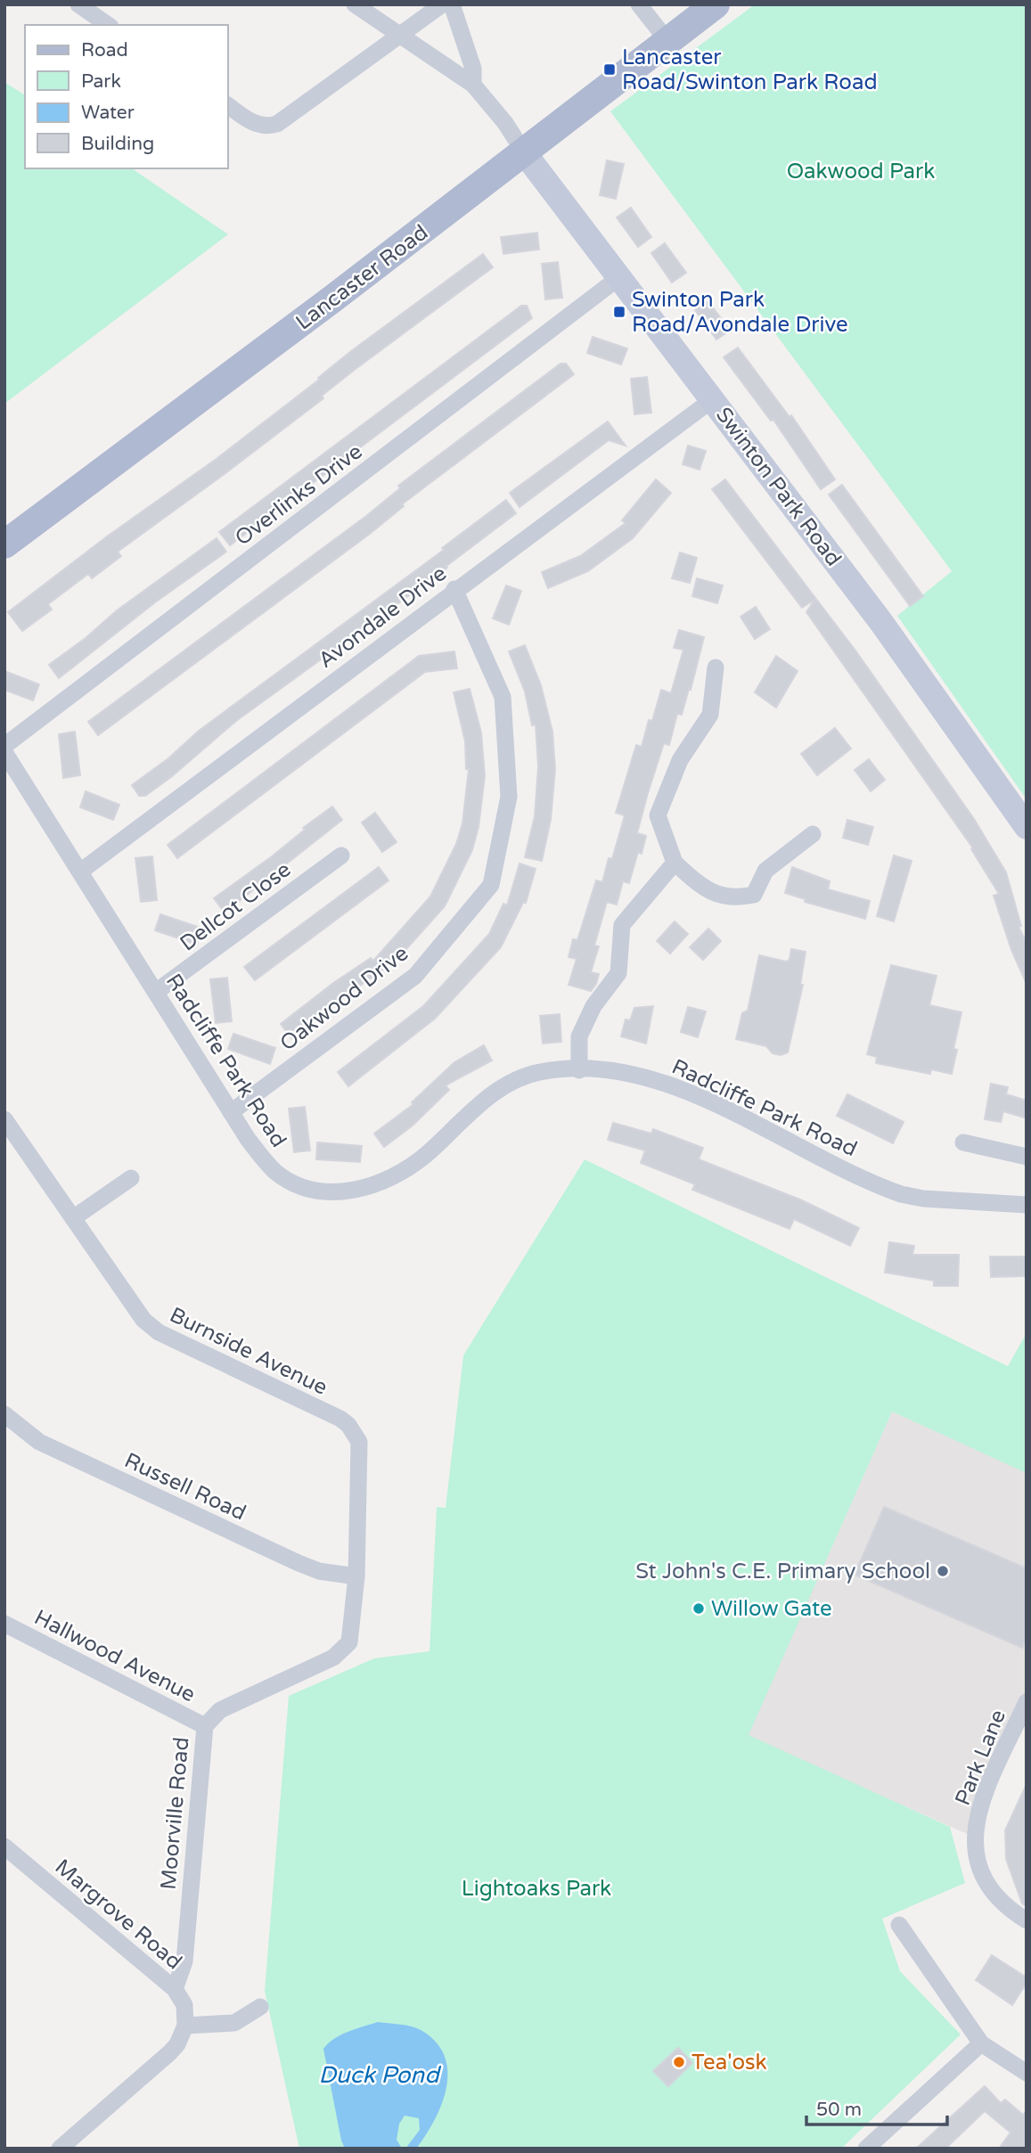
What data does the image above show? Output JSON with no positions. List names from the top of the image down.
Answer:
{
  "streets": {
    "main road": ["Lancaster Road"],
    "street": [
      "Swinton Park Road",
      "Overlinks Drive",
      "Avondale Drive",
      "Dellcot Close",
      "Oakwood Drive",
      "Radcliffe Park Road",
      "Burnside Avenue",
      "Russell Road",
      "Hallwood Avenue",
      "Park Lane",
      "Moorville Road",
      "Margrove Road"
    ]
  },
  "crossings": [
    ["Lancaster Road", "Swinton Park Road"],
    ["Swinton Park Road", "Overlinks Drive"],
    ["Swinton Park Road", "Avondale Drive"],
    ["Avondale Drive", "Oakwood Drive"],
    ["Avondale Drive", "Radcliffe Park Road"],
    ["Dellcot Close", "Radcliffe Park Road"],
    ["Oakwood Drive", "Radcliffe Park Road"],
    ["Burnside Avenue", "Russell Road"],
    ["Burnside Avenue", "Moorville Road"],
    ["Russell Road", "Moorville Road"],
    ["Hallwood Avenue", "Moorville Road"],
    ["Moorville Road", "Margrove Road"]
  ],
  "water": ["Duck Pond"],
  "parks": ["Oakwood Park", "Lightoaks Park"],
  "places": {
    "transit": ["Lancaster Road/Swinton Park Road", "Swinton Park Road/Avondale Drive"],
    "other": ["St John's C.E. Primary School", "Willow Gate", "Tea'osk"]
  },
  "legend": [
    "Road",
    "Park",
    "Water",
    "Building"
  ],
  "scale_bar": "50 m"
}
